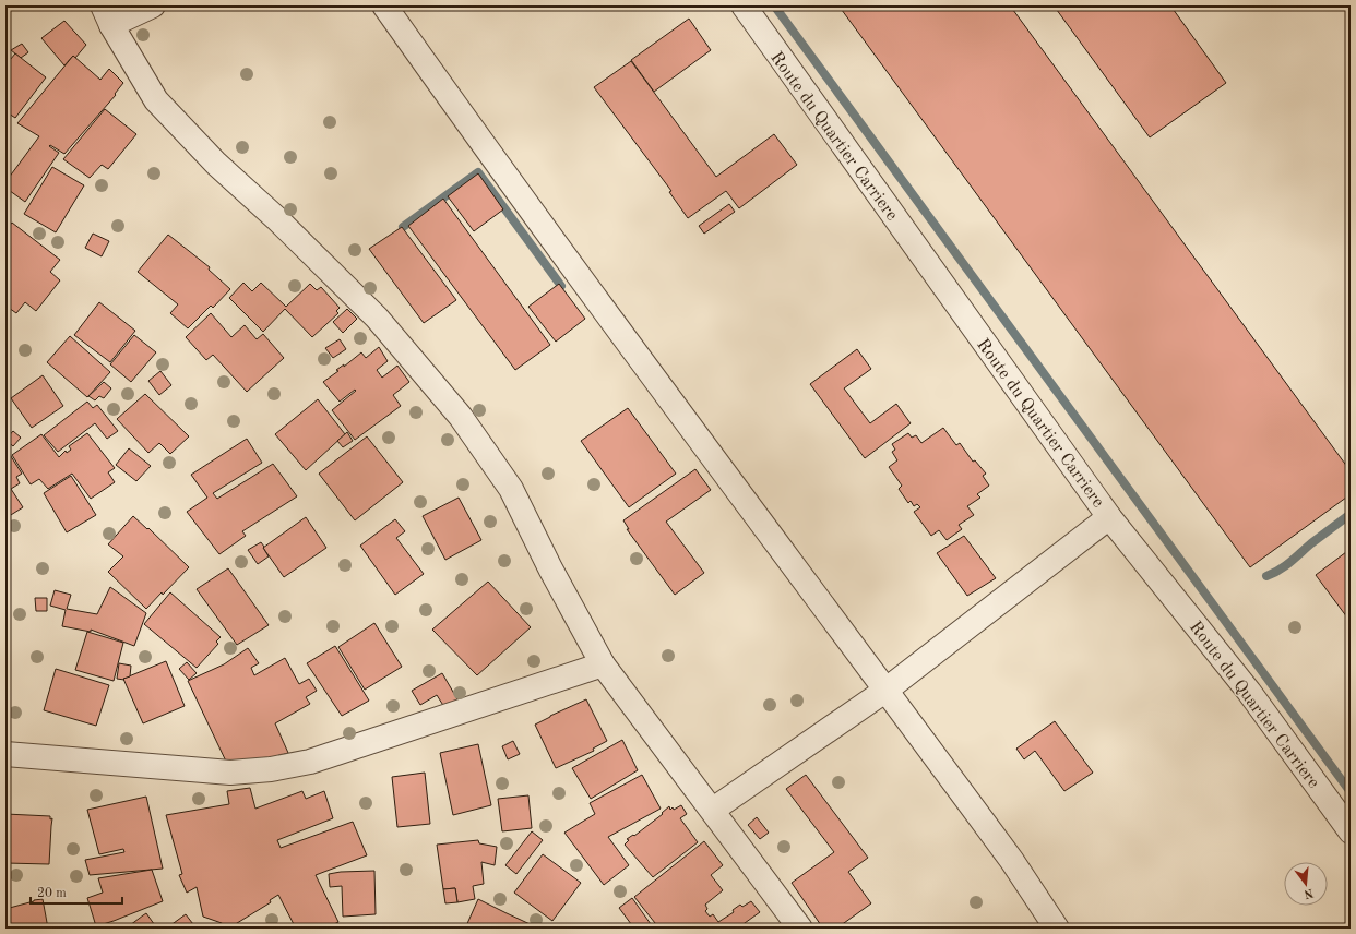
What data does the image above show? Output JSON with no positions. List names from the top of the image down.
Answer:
{
  "streets": {
    "street": ["Route du Quartier Carriere"]
  },
  "scale_bar": "20 m",
  "north": "bottom"
}
